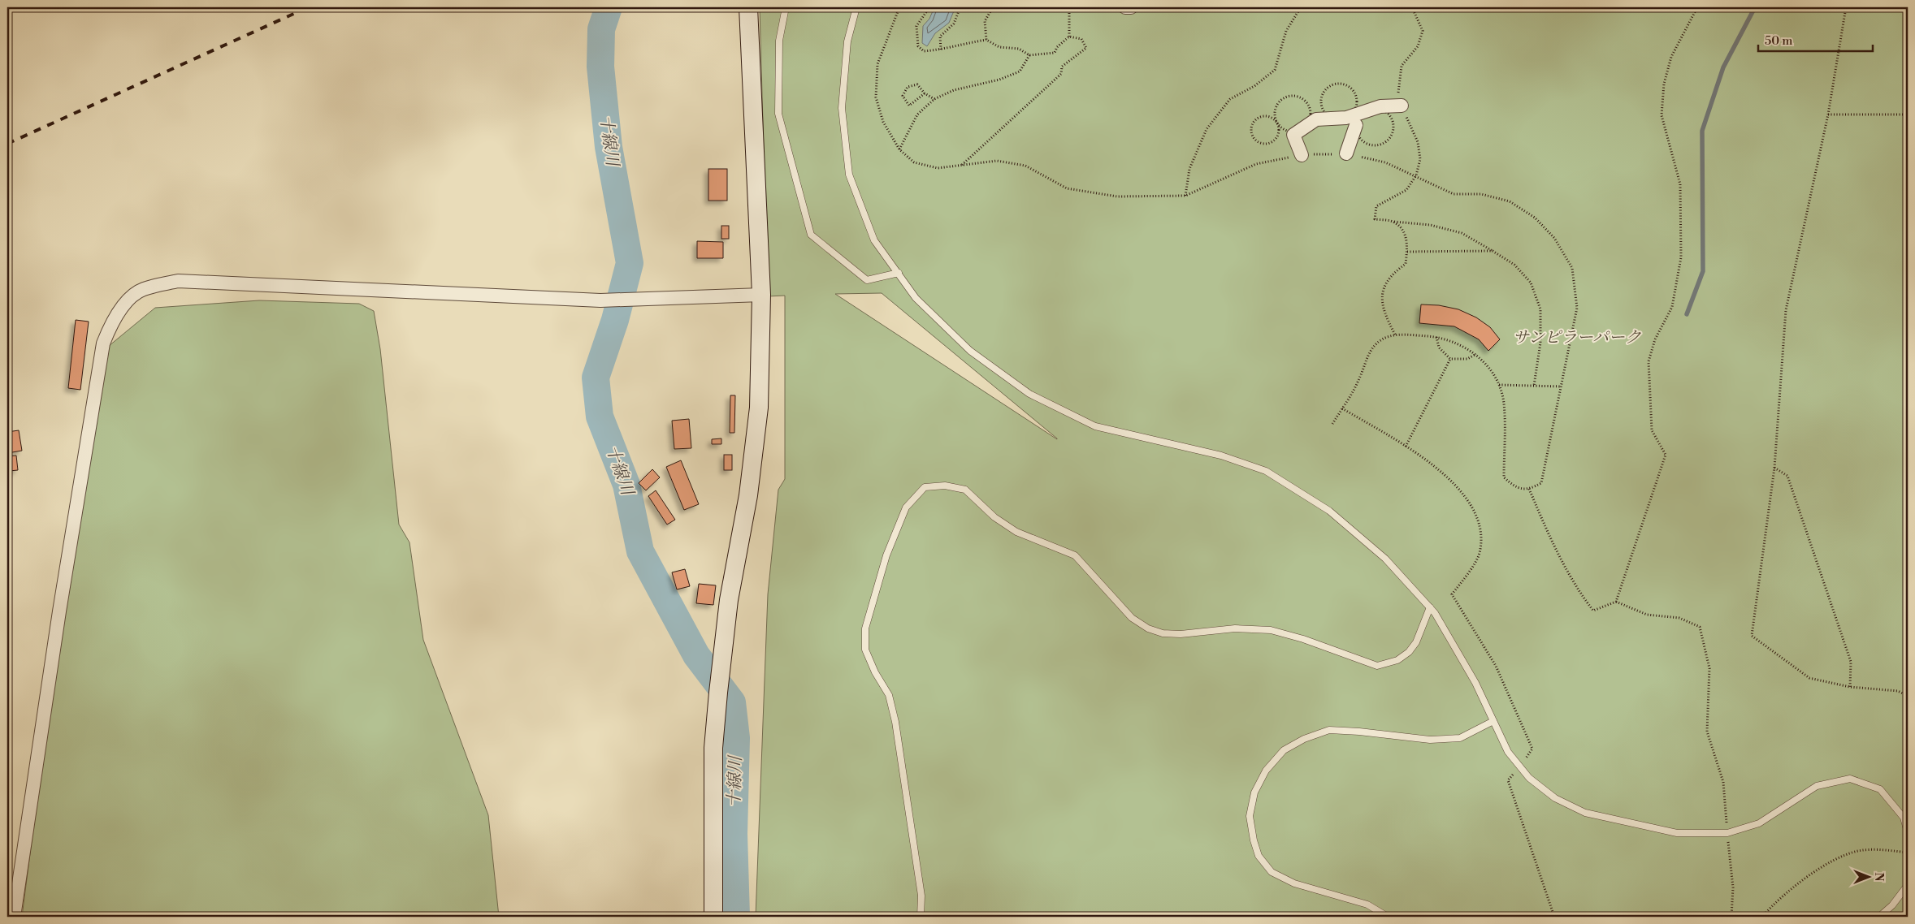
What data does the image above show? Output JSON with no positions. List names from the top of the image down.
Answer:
{
  "water": ["十線川"],
  "parks": ["サンピラーパーク"],
  "scale_bar": "50 m",
  "north": "right"
}
